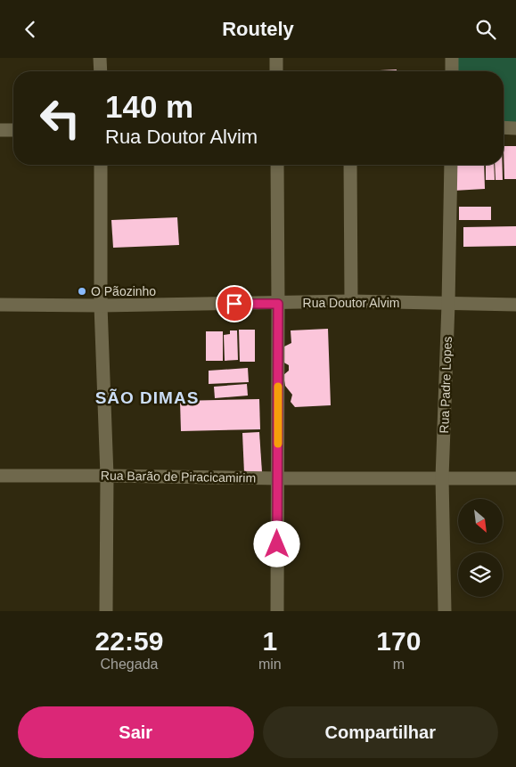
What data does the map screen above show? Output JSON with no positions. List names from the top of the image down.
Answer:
{
  "streets": {
    "street": ["Rua Doutor Alvim", "Rua Padre Lopes", "Rua Barão de Piracicamirim"]
  },
  "crossings": [
    ["Rua Doutor Alvim", "Rua Padre Lopes"],
    ["Rua Padre Lopes", "Rua Barão de Piracicamirim"]
  ],
  "districts": ["SÃO DIMAS"],
  "places": ["O Pãozinho"],
  "north": "bottom right",
  "page": {
    "header": "Routely",
    "turn": ["140 m", "Rua Doutor Alvim"],
    "eta": [
      "22:59",
      "Chegada",
      "1",
      "min",
      "170",
      "m"
    ],
    "buttons": ["Sair", "Compartilhar"]
  }
}
